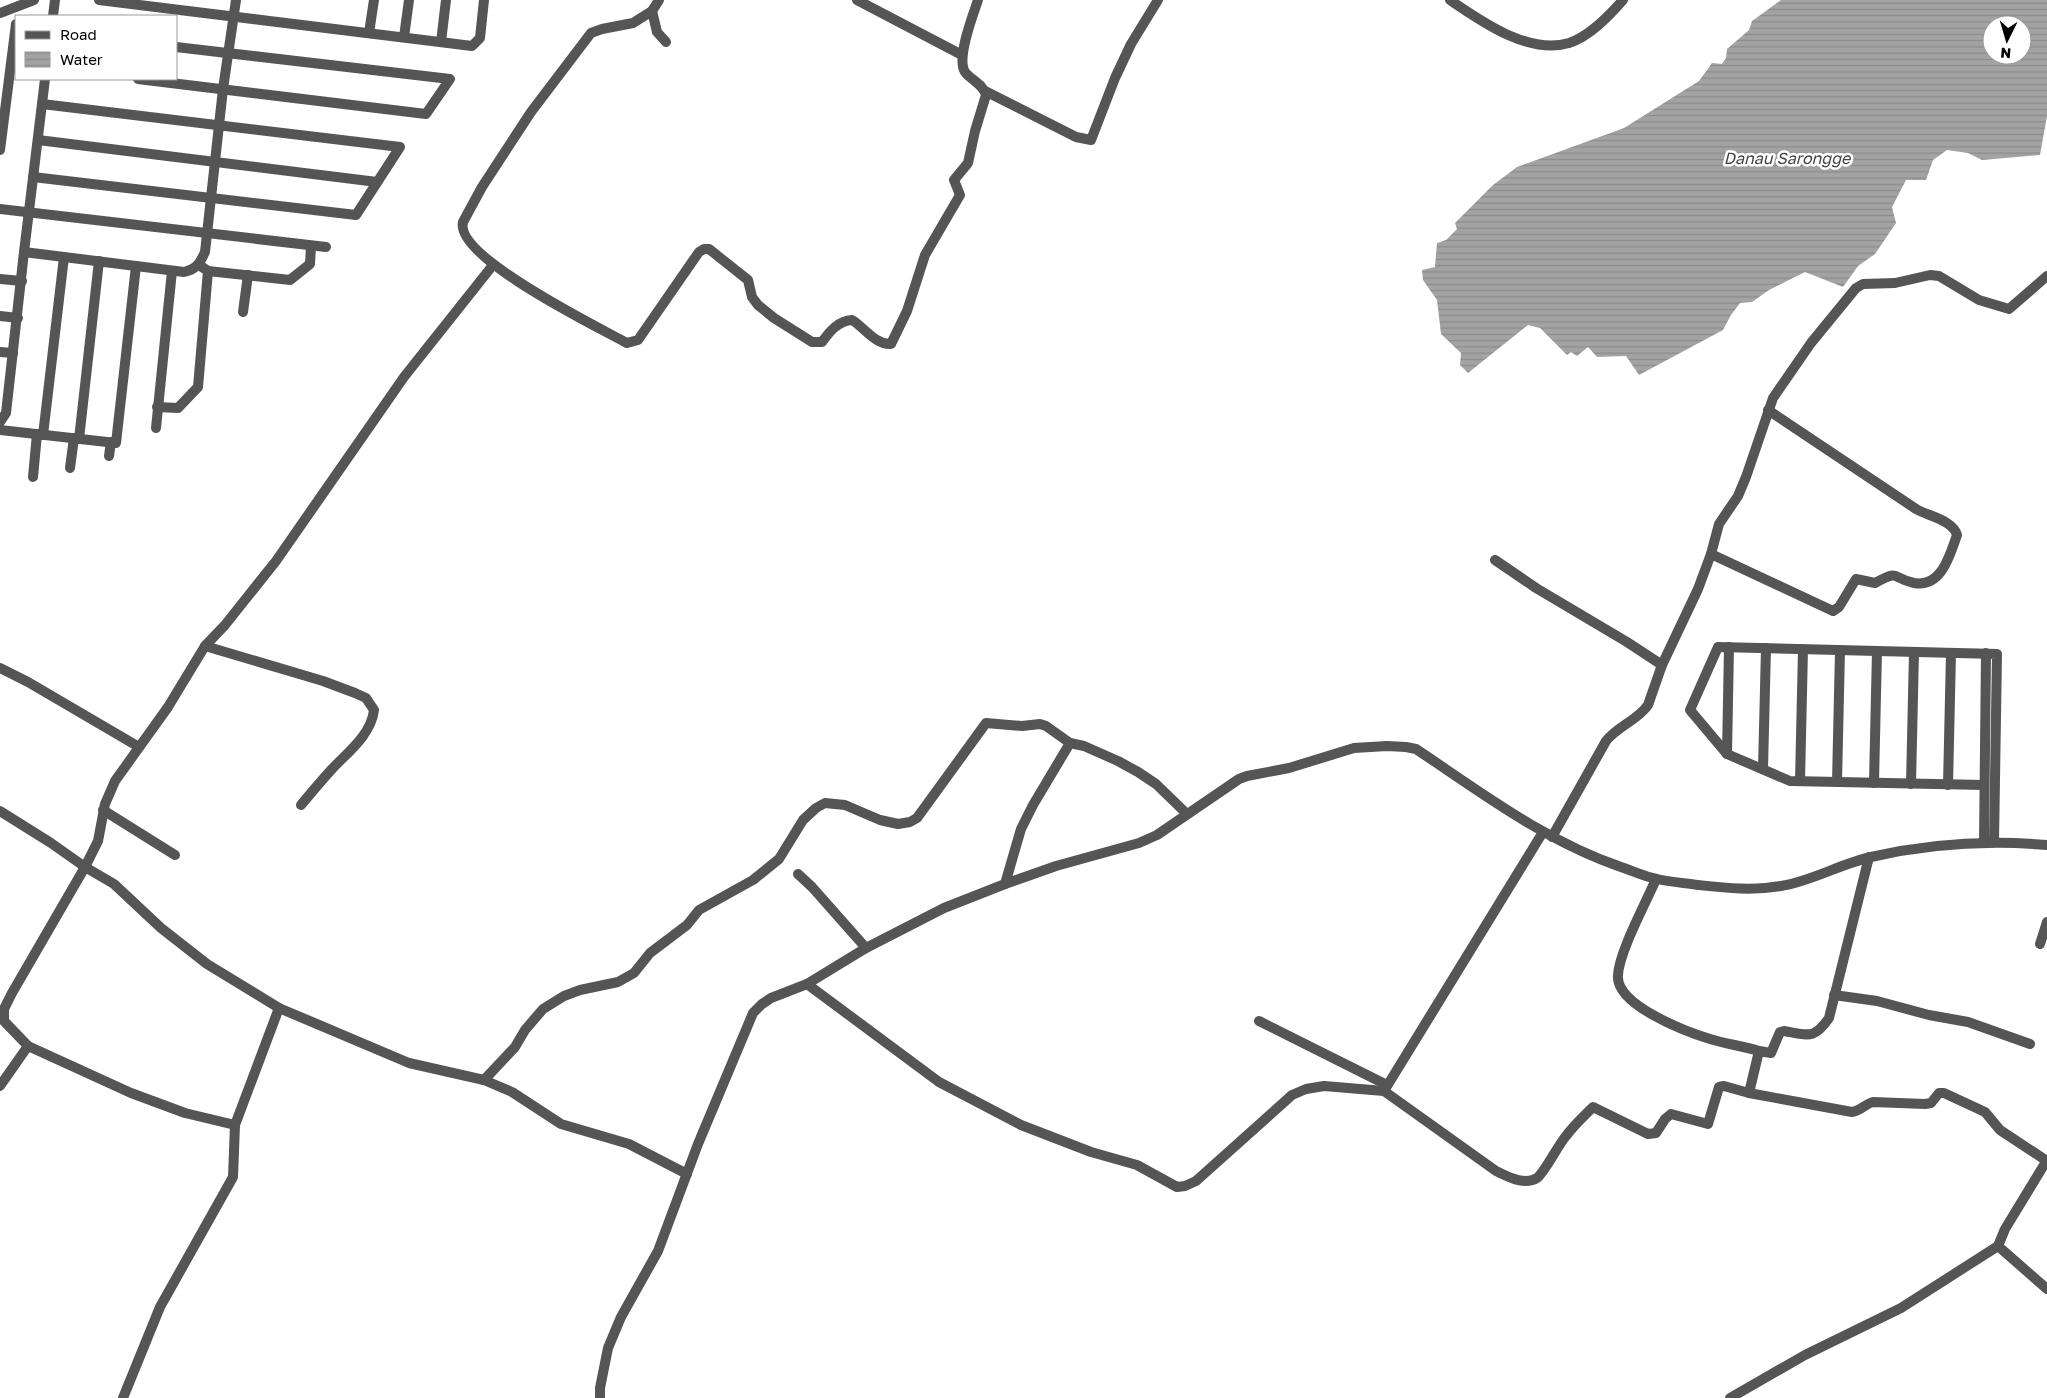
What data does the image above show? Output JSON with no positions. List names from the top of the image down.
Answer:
{
  "water": ["Danau Sarongge"],
  "legend": ["Road", "Water"],
  "north": "bottom"
}
